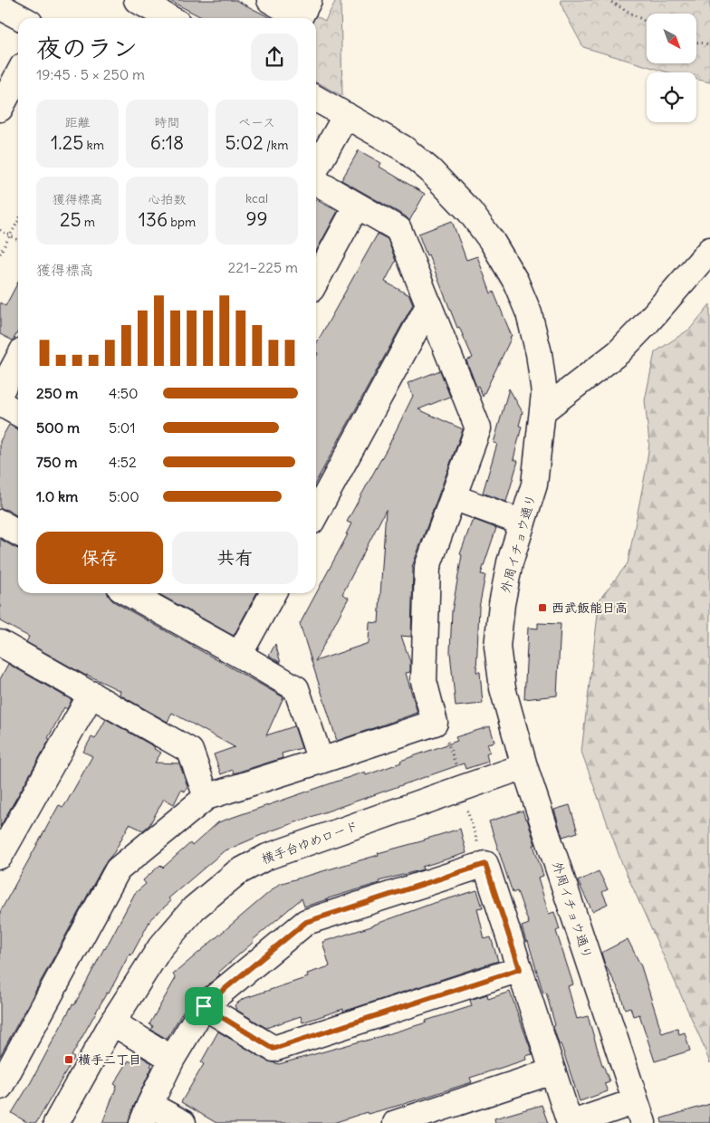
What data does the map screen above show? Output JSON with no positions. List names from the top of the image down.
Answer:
{
  "streets": {
    "street": ["外周イチョウ通り", "横手台ゆめロード"]
  },
  "crossings": [
    ["外周イチョウ通り", "横手台ゆめロード"]
  ],
  "places": {
    "transit": ["西武飯能日高", "横手二丁目"]
  },
  "north": "bottom right",
  "page": {
    "heading": ["夜のラン", "19:45 · 5 × 250 m"],
    "stats": [
      ["距離", "1.25 km"],
      ["時間", "6:18"],
      ["ペース", "5:02 /km"],
      ["獲得標高", "25 m"],
      ["心拍数", "136 bpm"],
      ["kcal", "99"]
    ],
    "chart": ["獲得標高", "221–225 m"],
    "list": [
      {
        "name": "250 m",
        "note": "4:50"
      },
      {
        "name": "500 m",
        "note": "5:01"
      },
      {
        "name": "750 m",
        "note": "4:52"
      },
      {
        "name": "1.0 km",
        "note": "5:00"
      }
    ],
    "buttons": ["保存", "共有"]
  }
}
